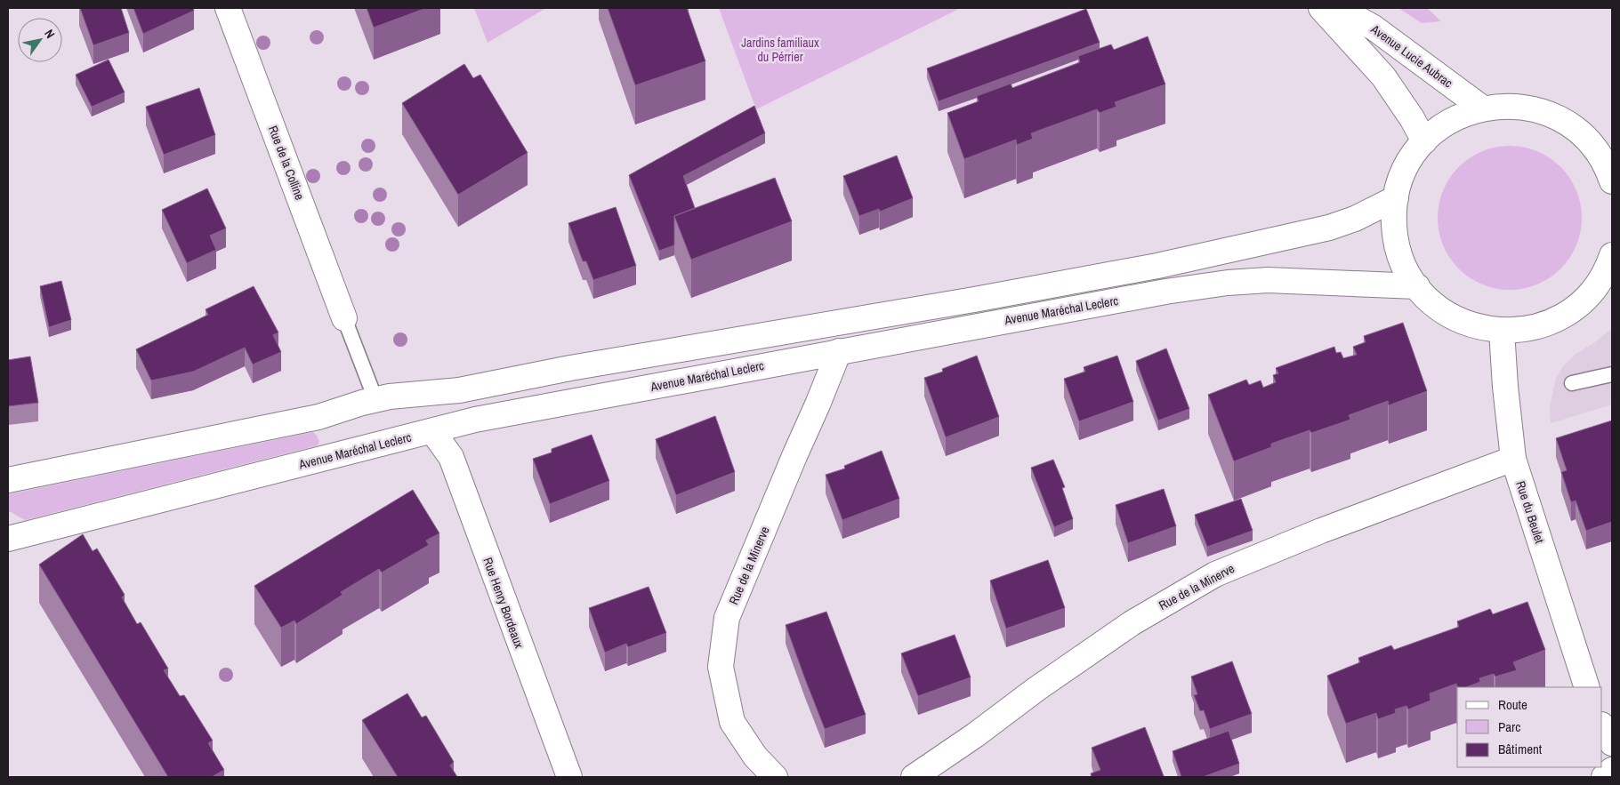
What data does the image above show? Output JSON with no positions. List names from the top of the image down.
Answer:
{
  "streets": {
    "main road": [
      "Avenue Lucie Aubrac",
      "Rue de la Colline",
      "Avenue Maréchal Leclerc",
      "Rue du Beulet",
      "Rue de la Minerve",
      "Rue Henry Bordeaux"
    ]
  },
  "crossings": [
    ["Avenue Maréchal Leclerc", "Rue de la Minerve"],
    ["Avenue Maréchal Leclerc", "Rue Henry Bordeaux"],
    ["Rue du Beulet", "Rue de la Minerve"]
  ],
  "parks": ["Jardins familiaux du Pérrier"],
  "legend": ["Route", "Parc", "Bâtiment"],
  "north": "top right"
}
